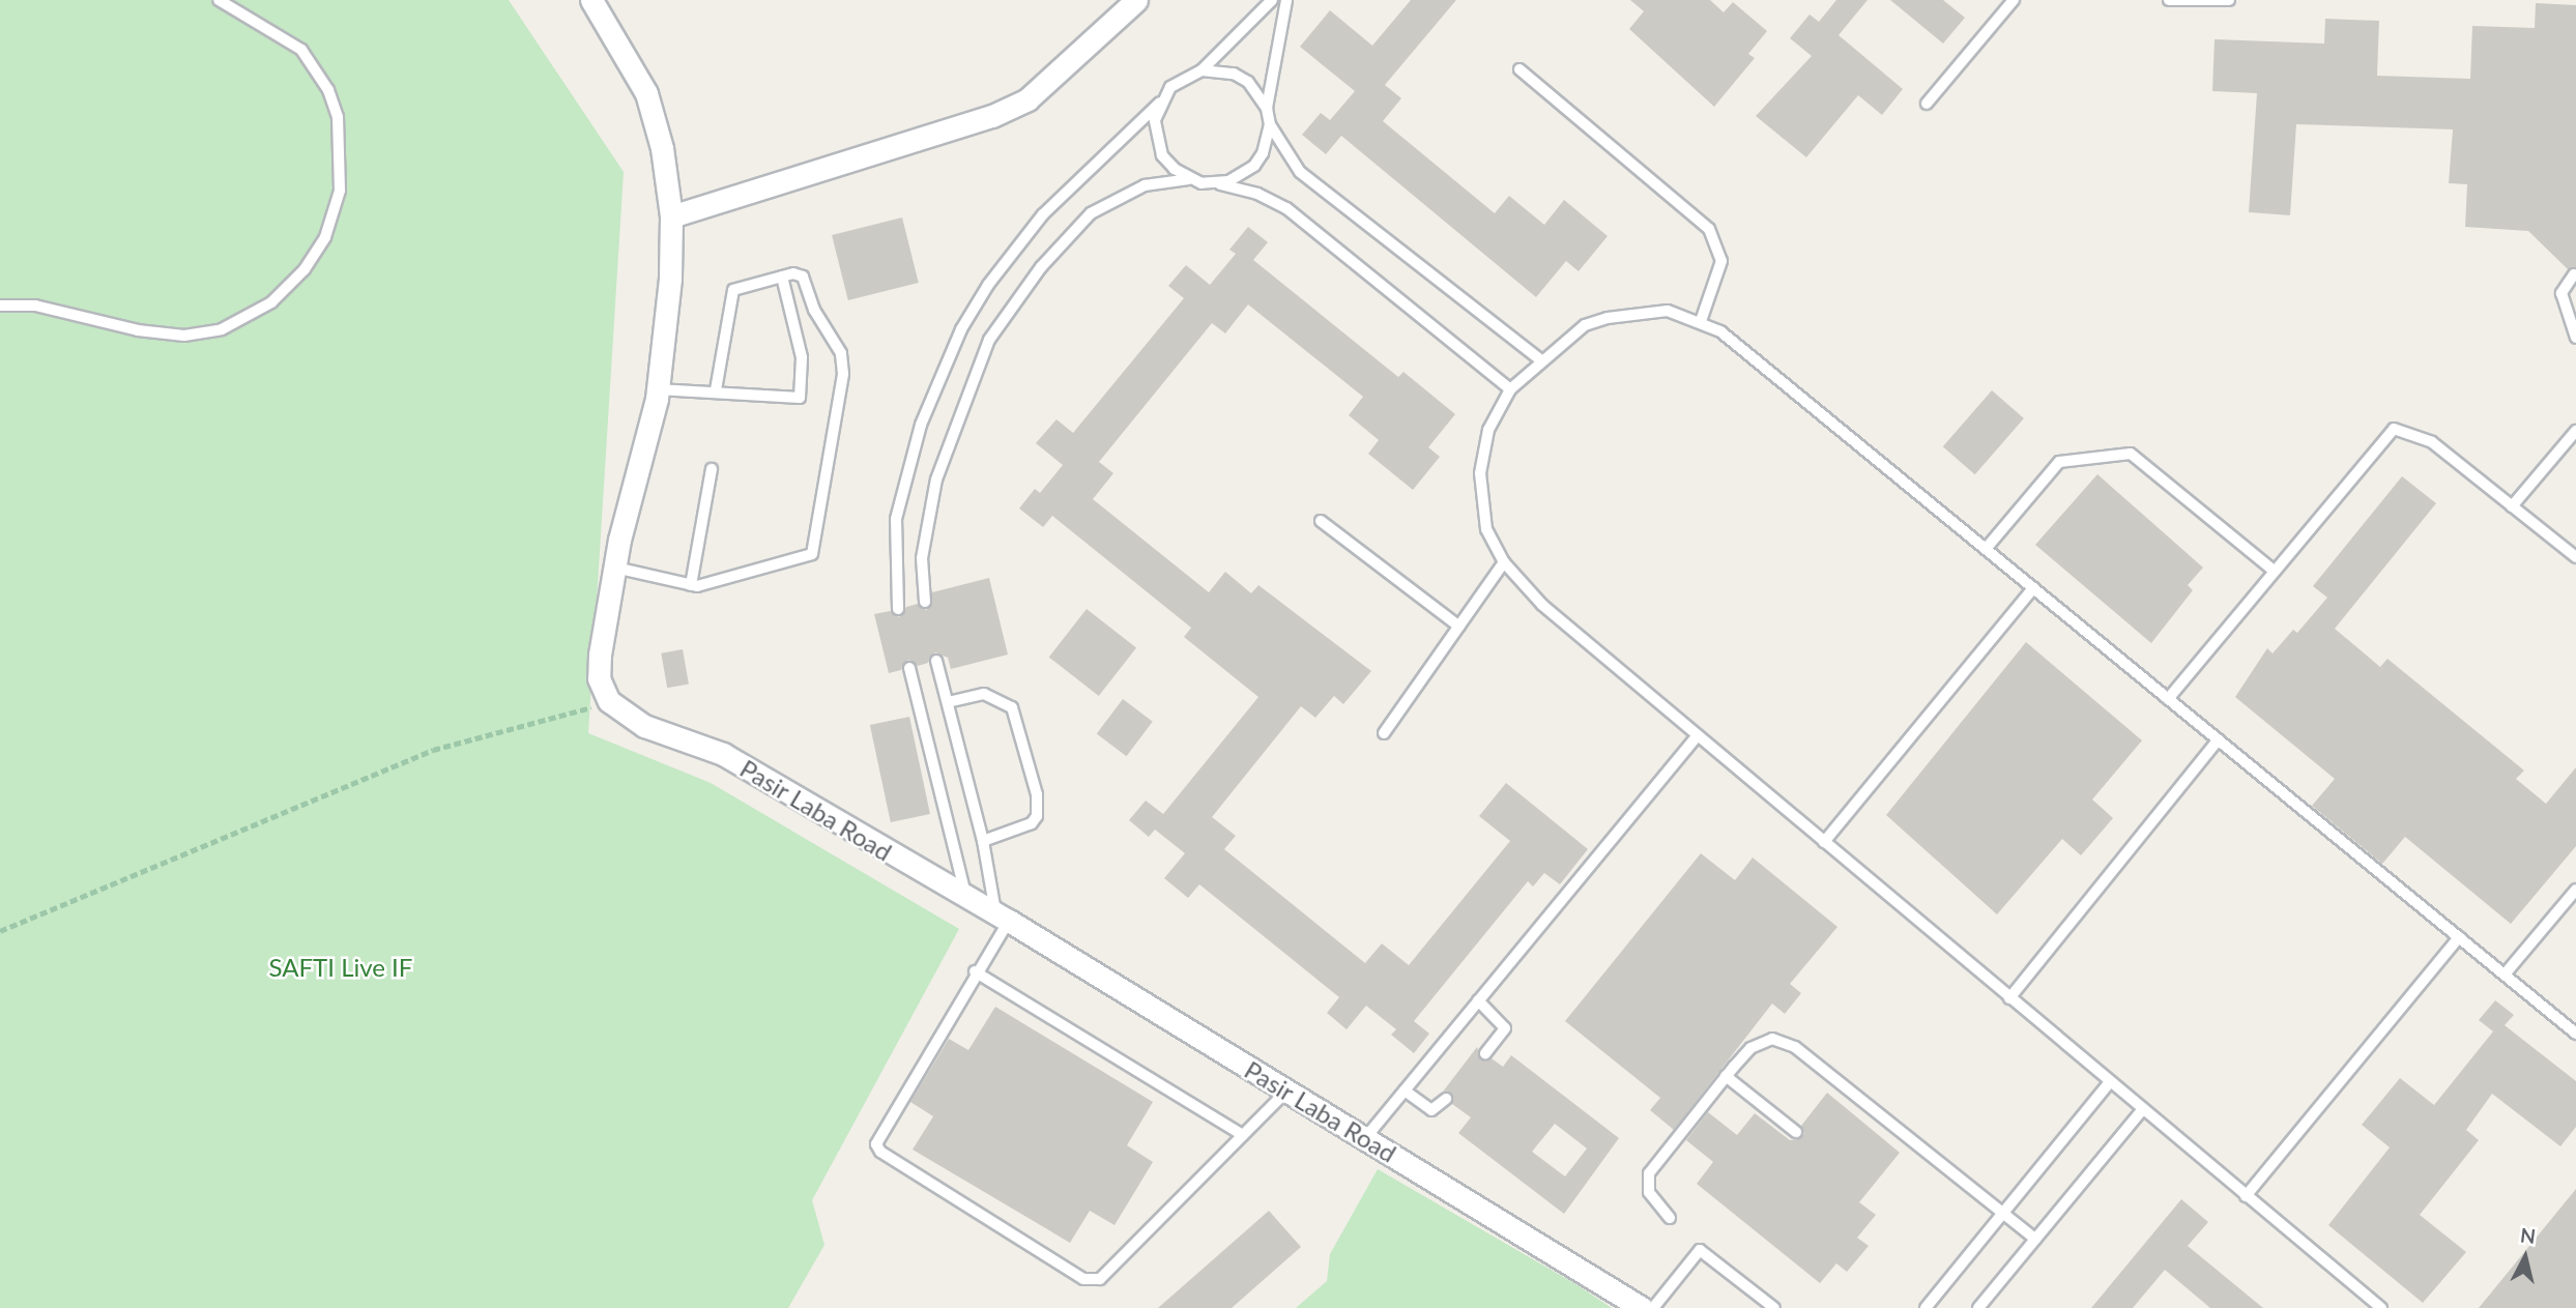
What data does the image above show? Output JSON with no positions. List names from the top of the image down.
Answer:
{
  "streets": {
    "street": ["Pasir Laba Road"]
  },
  "parks": ["SAFTI Live IF"],
  "north": "top"
}
